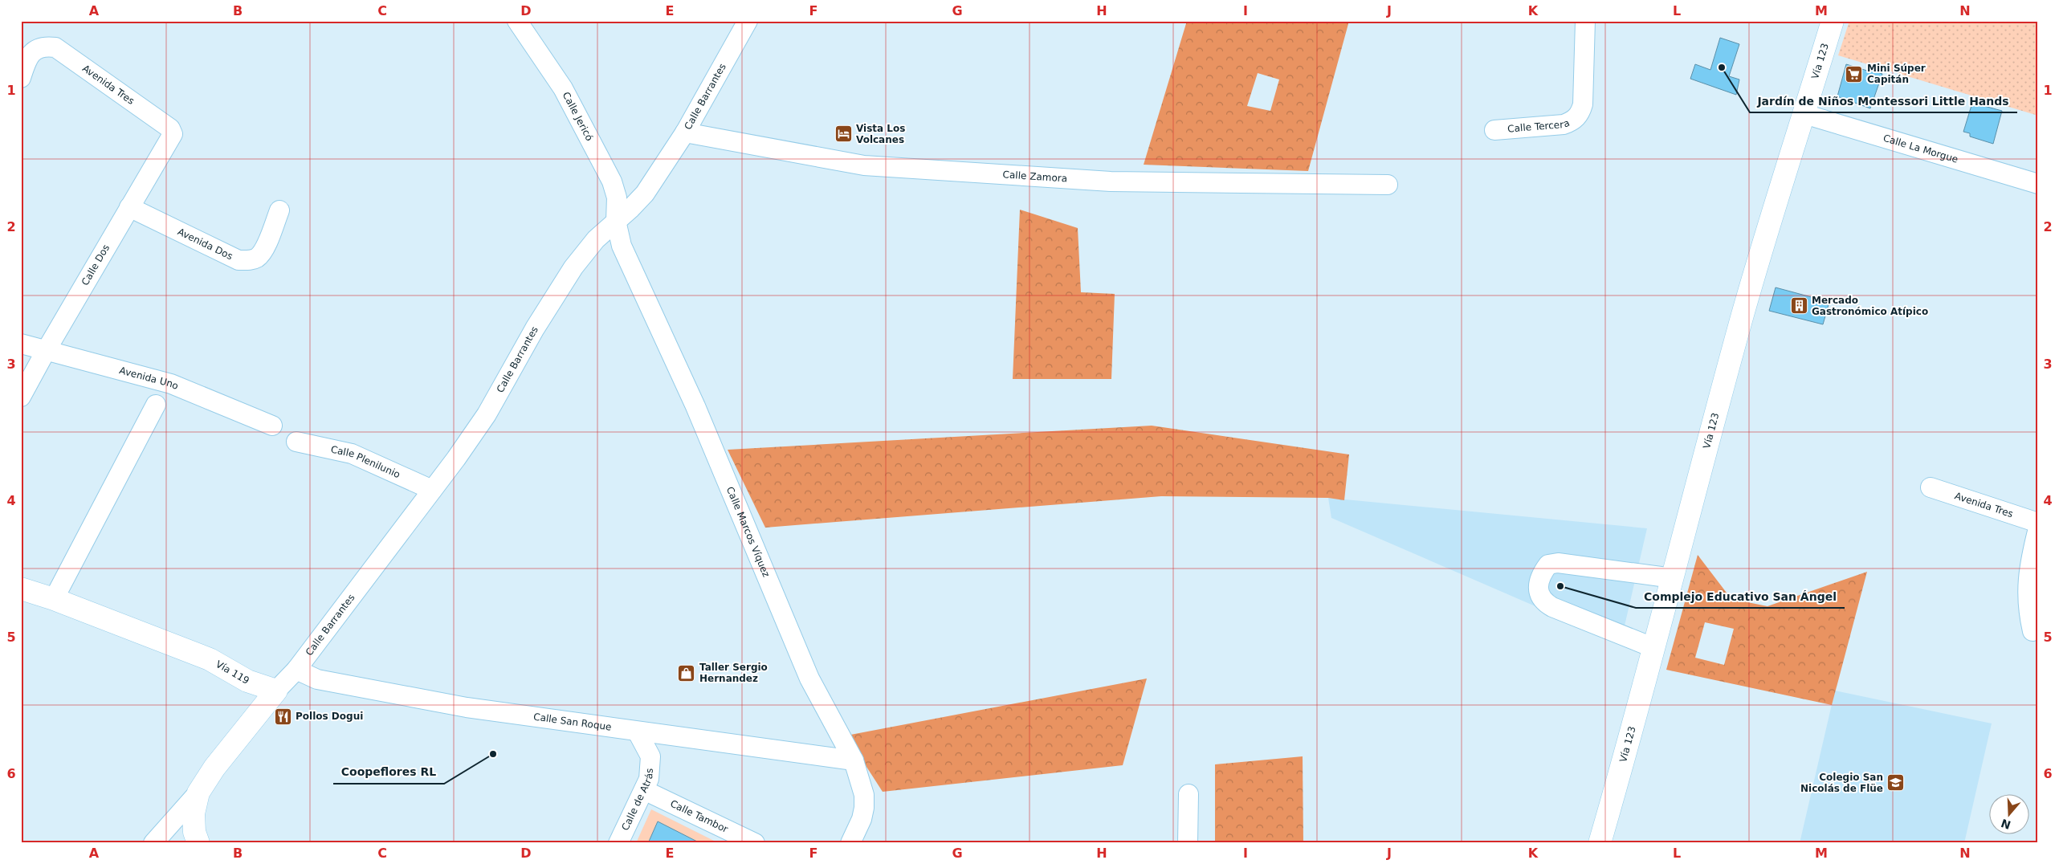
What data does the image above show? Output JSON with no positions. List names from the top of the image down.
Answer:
{
  "streets": {
    "main road": ["Vía 123", "Vía 119"],
    "street": [
      "Avenida Tres",
      "Calle Barrantes",
      "Calle Jericó",
      "Calle Tercera",
      "Calle La Morgue",
      "Calle Zamora",
      "Avenida Dos",
      "Calle Dos",
      "Avenida Uno",
      "Calle Plenilunio",
      "Calle Marcos Víquez",
      "Calle San Roque",
      "Calle de Atrás",
      "Calle Tambor"
    ]
  },
  "crossings": [
    ["Vía 123", "Calle La Morgue"],
    ["Avenida Tres", "Calle Dos"],
    ["Calle Barrantes", "Calle Jericó"],
    ["Calle Barrantes", "Calle Zamora"],
    ["Calle Barrantes", "Calle Plenilunio"],
    ["Calle Barrantes", "Calle Marcos Víquez"],
    ["Calle Barrantes", "Vía 119"],
    ["Calle Barrantes", "Calle San Roque"],
    ["Calle Jericó", "Calle Marcos Víquez"],
    ["Avenida Dos", "Calle Dos"],
    ["Calle Dos", "Avenida Uno"],
    ["Calle Marcos Víquez", "Calle San Roque"],
    ["Calle San Roque", "Calle de Atrás"],
    ["Calle de Atrás", "Calle Tambor"]
  ],
  "places": {
    "other": ["Jardín de Niños Montessori Little Hands", "Complejo Educativo San Ángel", "Coopeflores RL"],
    "supermarket": ["Mini Súper Capitán"],
    "hotel": ["Vista Los Volcanes"],
    "building": ["Mercado Gastronómico Atípico"],
    "shop": ["Taller Sergio Hernandez"],
    "restaurant": ["Pollos Dogui"],
    "school or university": ["Colegio San Nicolás de Flüe"]
  },
  "north": "bottom",
  "grid": {
    "columns": [
      "A",
      "B",
      "C",
      "D",
      "E",
      "F",
      "G",
      "H",
      "I",
      "J",
      "K",
      "L",
      "M",
      "N"
    ],
    "rows": [
      "1",
      "2",
      "3",
      "4",
      "5",
      "6"
    ]
  }
}
